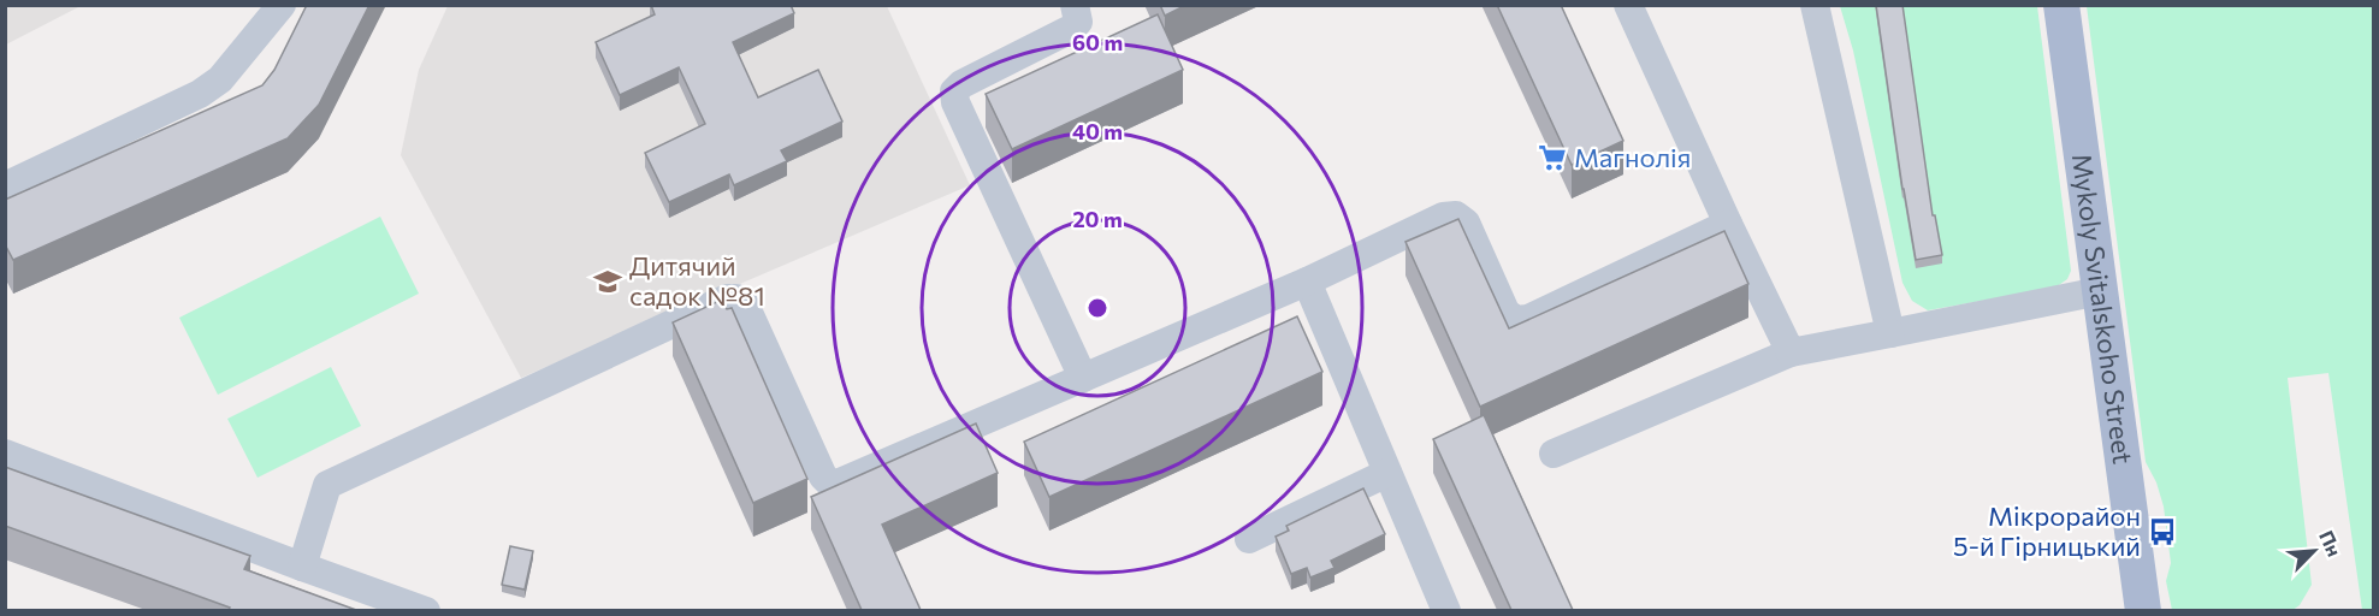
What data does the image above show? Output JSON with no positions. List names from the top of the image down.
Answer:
{
  "streets": {
    "main road": ["Mykoly Svitalskoho Street"]
  },
  "places": {
    "supermarket": ["Магнолія"],
    "school or university": ["Дитячий садок №81"],
    "bus stop": ["Мiкрорайон 5-й Гiрницький"]
  },
  "north": "top right",
  "rings": ["60 m", "40 m", "20 m"]
}
